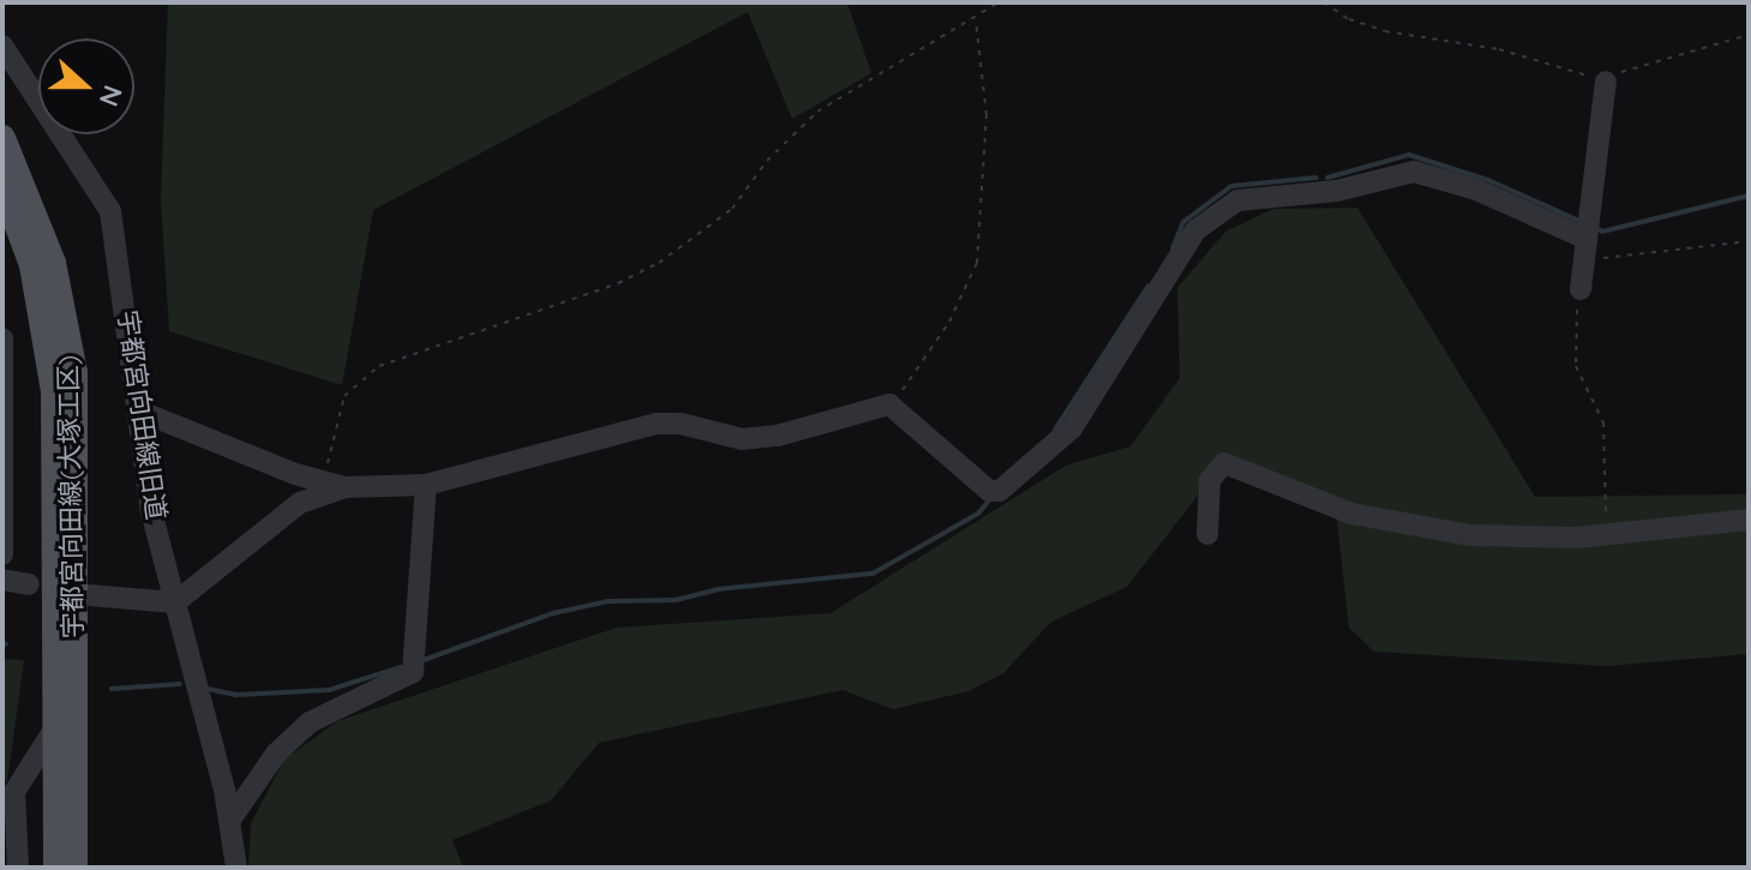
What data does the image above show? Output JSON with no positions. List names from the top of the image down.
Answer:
{
  "streets": {
    "main road": ["宇都宮向田線(大塚工区)"],
    "street": ["宇都宮向田線旧道"]
  },
  "north": "right"
}
